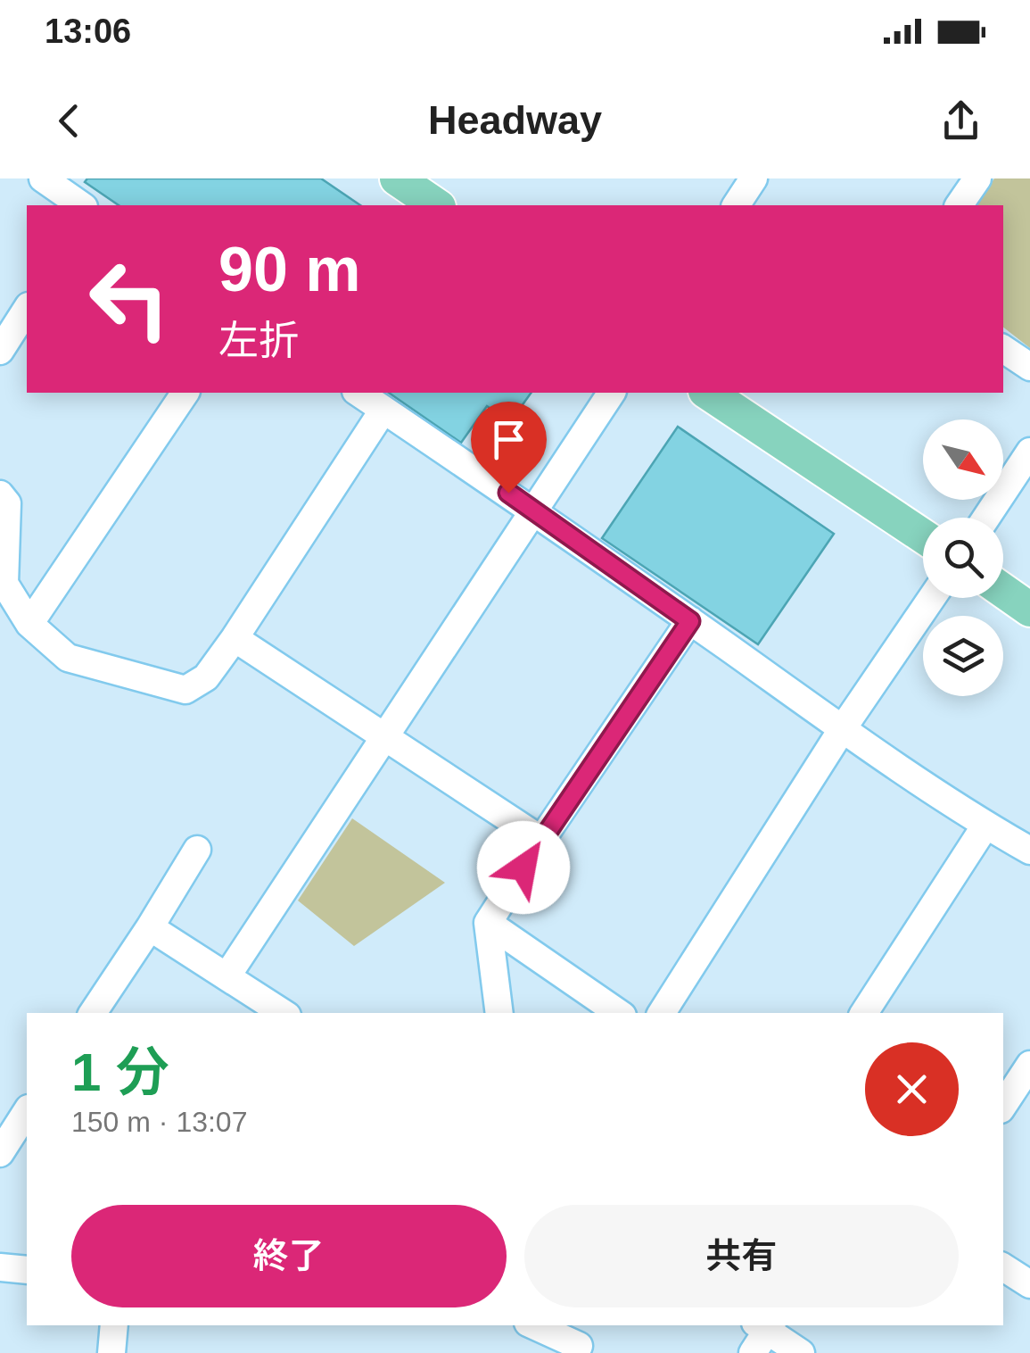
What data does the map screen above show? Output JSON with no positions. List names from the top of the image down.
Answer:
{
  "north": "bottom right",
  "page": {
    "status": "13:06",
    "header": "Headway",
    "turn": ["90 m", "左折"],
    "heading": ["1 分", "150 m · 13:07"],
    "buttons": ["終了", "共有"]
  }
}
